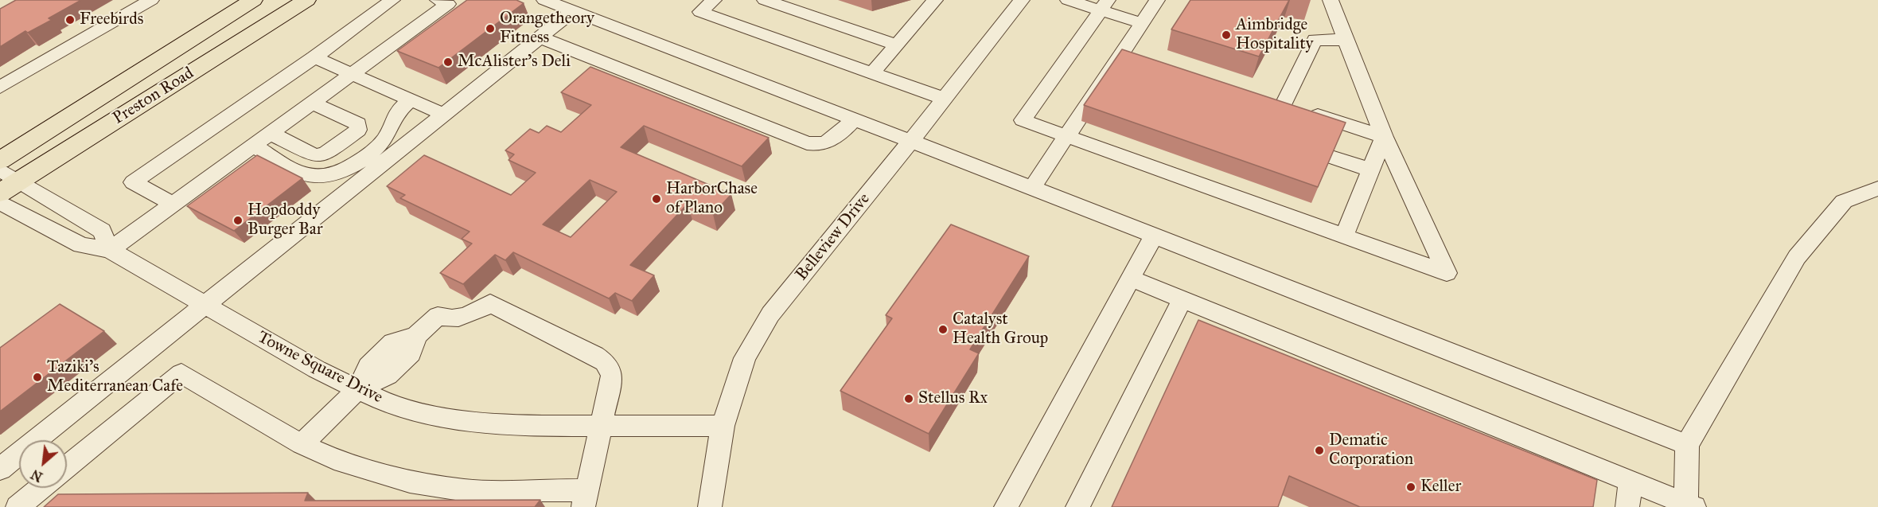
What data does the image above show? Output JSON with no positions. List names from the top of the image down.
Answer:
{
  "streets": {
    "main road": ["Preston Road"],
    "street": ["Belleview Drive", "Towne Square Drive"]
  },
  "crossings": [
    ["Belleview Drive", "Towne Square Drive"]
  ],
  "places": [
    "Freebirds",
    "Orangetheory Fitness",
    "Aimbridge Hospitality",
    "McAlister's Deli",
    "HarborChase of Plano",
    "Hopdoddy Burger Bar",
    "Catalyst Health Group",
    "Taziki's Mediterranean Cafe",
    "Stellus Rx",
    "Dematic Corporation",
    "Keller"
  ],
  "north": "bottom left"
}
